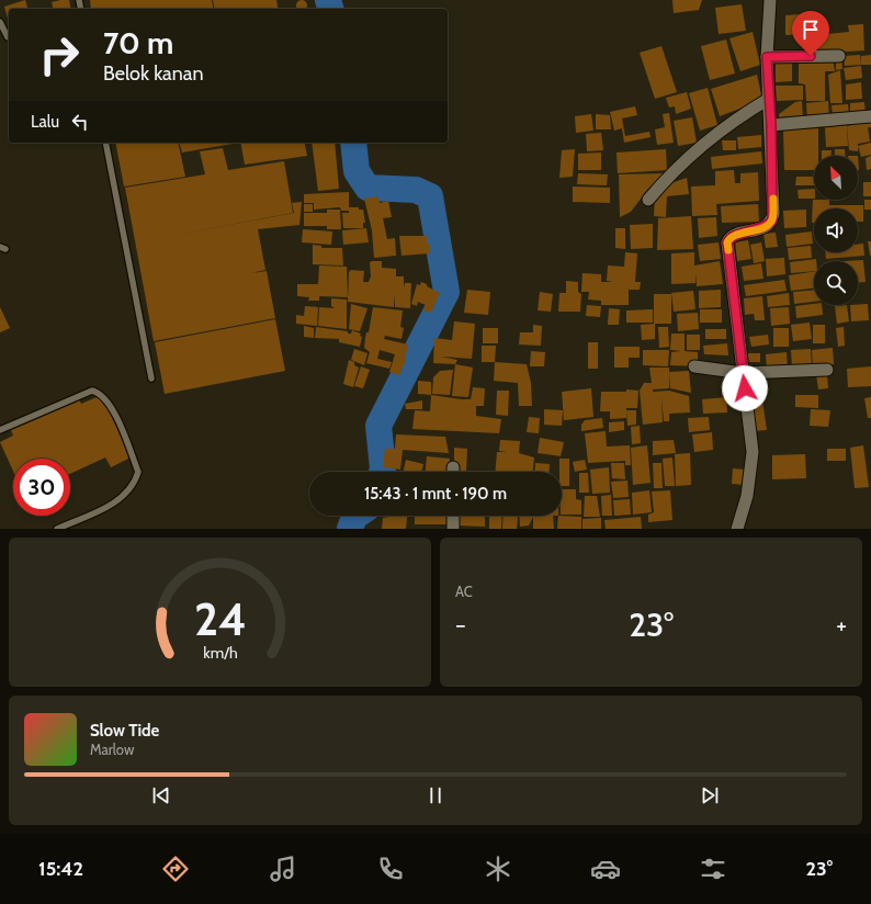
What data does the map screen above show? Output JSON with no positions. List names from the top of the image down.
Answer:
{
  "north": "top left",
  "page": {
    "turn": ["70 m", "Belok kanan"],
    "then": "Lalu",
    "limit": "30",
    "trip": "15:43 · 1 mnt · 190 m",
    "tile": "AC",
    "heat": ["−", "23°", "+"],
    "song": ["Slow Tide", "Marlow"],
    "tabs": ["15:42", "23°"],
    "gauge": ["24", "km/h"]
  }
}
